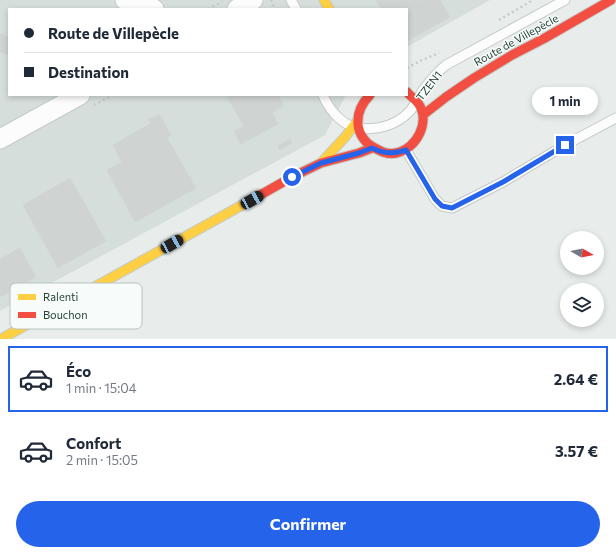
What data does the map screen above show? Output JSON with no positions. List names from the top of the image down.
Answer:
{
  "streets": {
    "main road": ["Route de Villepècle"],
    "lane": ["TZEN1"]
  },
  "legend": ["Ralenti", "Bouchon"],
  "north": "right",
  "page": {
    "banner": ["Route de Villepècle", "Destination"],
    "bubble": "1 min",
    "list": [
      {
        "name": "Éco",
        "note": "1 min · 15:04",
        "value": "2.64 €"
      },
      {
        "name": "Confort",
        "note": "2 min · 15:05",
        "value": "3.57 €"
      }
    ],
    "buttons": "Confirmer"
  }
}
